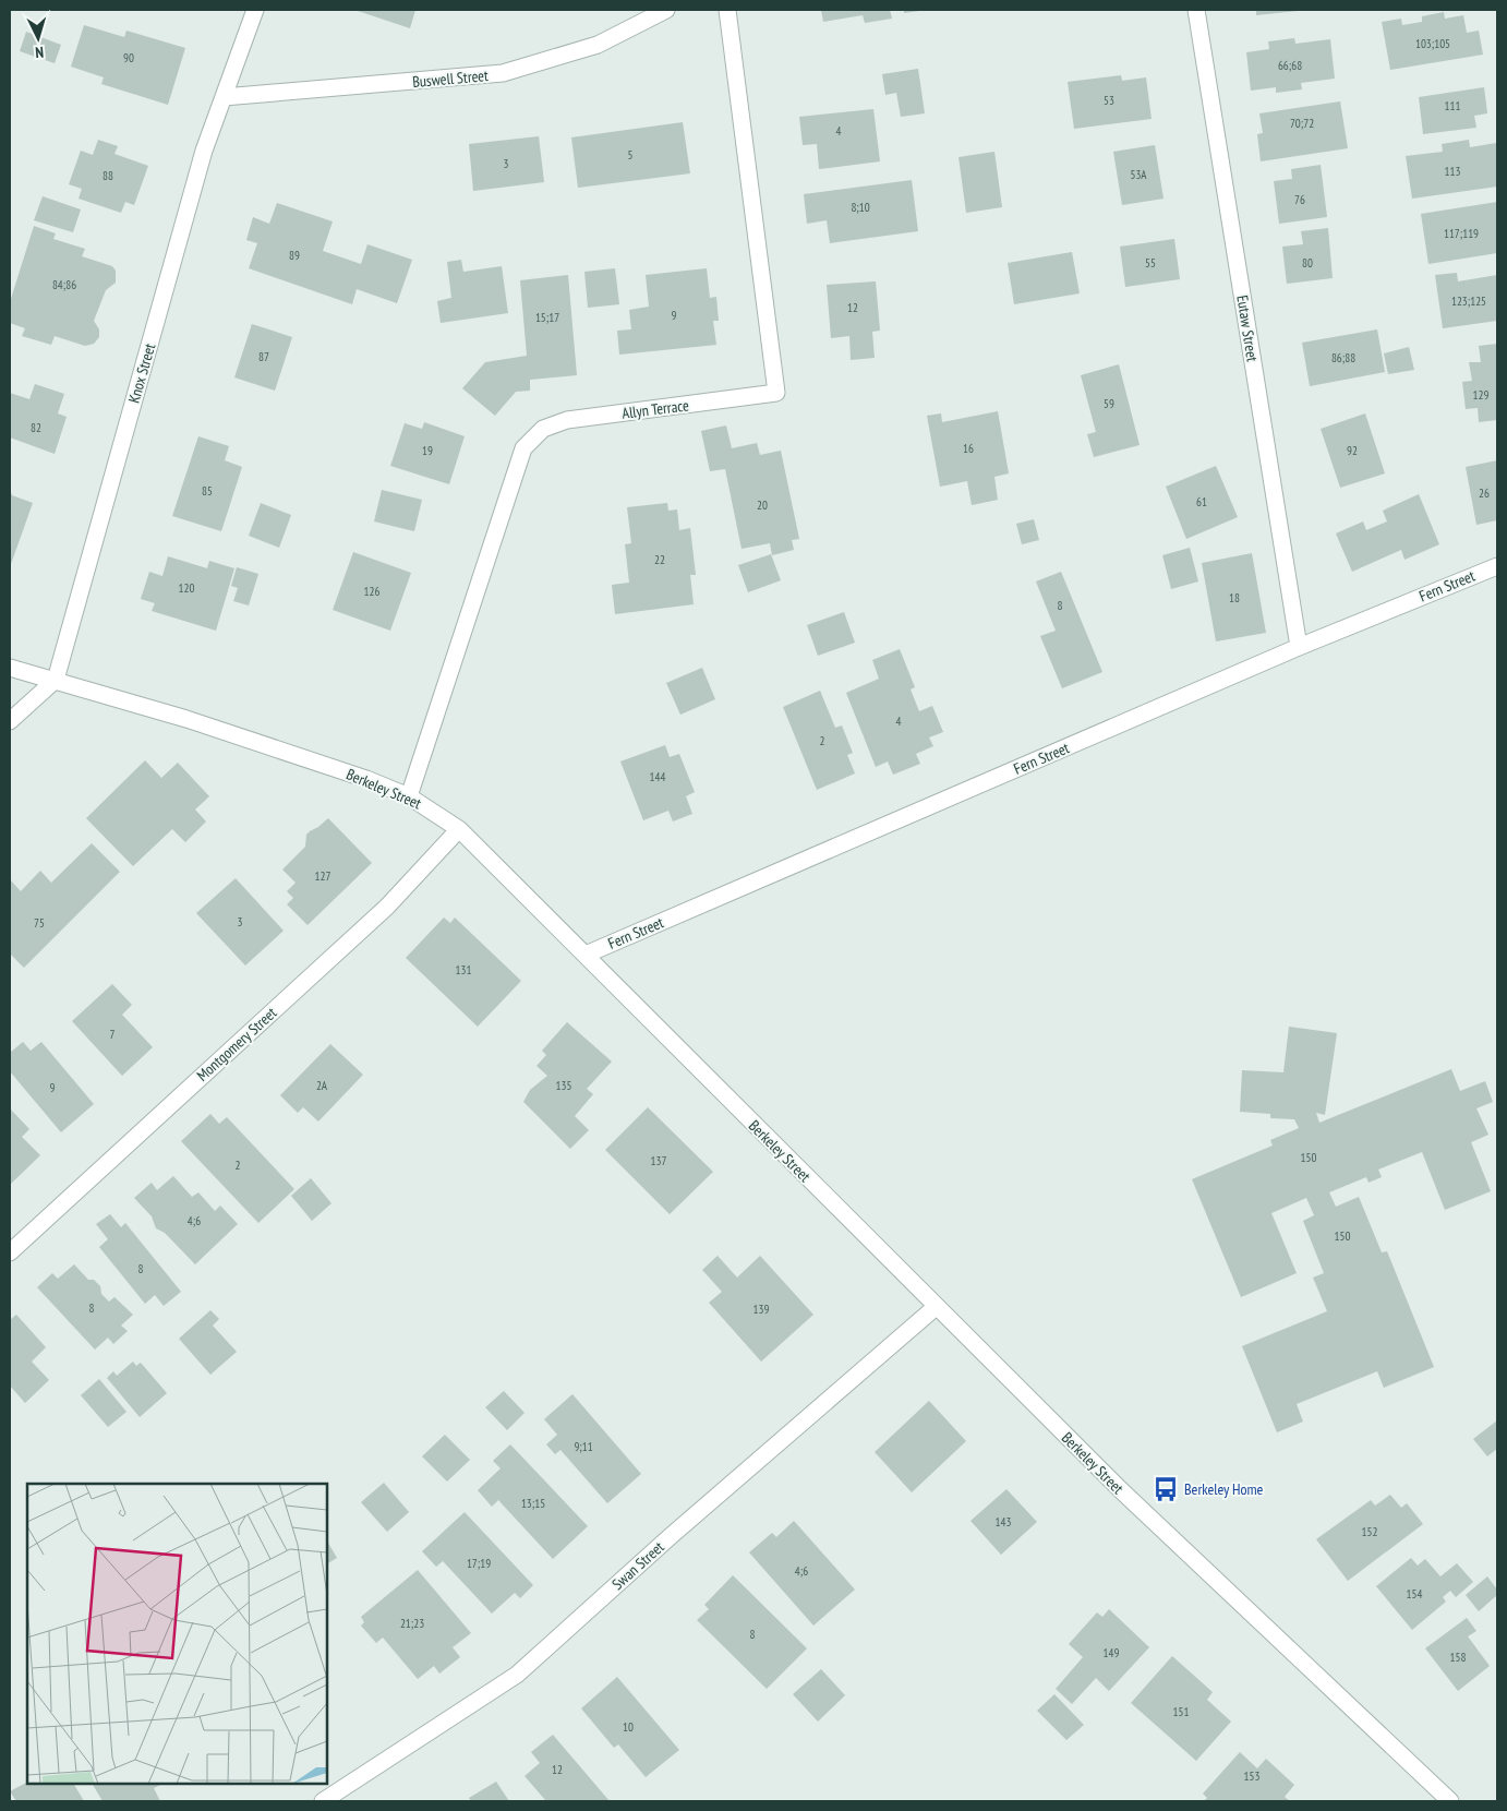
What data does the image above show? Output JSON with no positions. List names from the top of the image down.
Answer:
{
  "streets": {
    "street": [
      "Buswell Street",
      "Eutaw Street",
      "Knox Street",
      "Allyn Terrace",
      "Fern Street",
      "Berkeley Street",
      "Montgomery Street",
      "Swan Street"
    ]
  },
  "crossings": [
    ["Buswell Street", "Knox Street"],
    ["Eutaw Street", "Fern Street"],
    ["Knox Street", "Berkeley Street"],
    ["Allyn Terrace", "Berkeley Street"],
    ["Fern Street", "Berkeley Street"],
    ["Berkeley Street", "Montgomery Street"],
    ["Berkeley Street", "Swan Street"]
  ],
  "places": {
    "bus stop": ["Berkeley Home"]
  },
  "house_numbers": [
    "103;105",
    "90",
    "66;68",
    "53",
    "111",
    "70;72",
    "4",
    "5",
    "3",
    "113",
    "53A",
    "88",
    "76",
    "8;10",
    "117;119",
    "89",
    "55",
    "80",
    "84;86",
    "123;125",
    "12",
    "9",
    "15;17",
    "87",
    "86;88",
    "129",
    "59",
    "82",
    "16",
    "19",
    "92",
    "85",
    "26",
    "61",
    "20",
    "22",
    "120",
    "126",
    "18",
    "8",
    "4",
    "2",
    "144",
    "127",
    "3",
    "75",
    "131",
    "7",
    "2A",
    "135",
    "9",
    "150",
    "137",
    "2",
    "4;6",
    "150",
    "8",
    "8",
    "139",
    "9;11",
    "13;15",
    "143",
    "152",
    "17;19",
    "4;6",
    "154",
    "21;23",
    "8",
    "149",
    "158",
    "151",
    "10",
    "12",
    "153"
  ],
  "north": "bottom"
}
